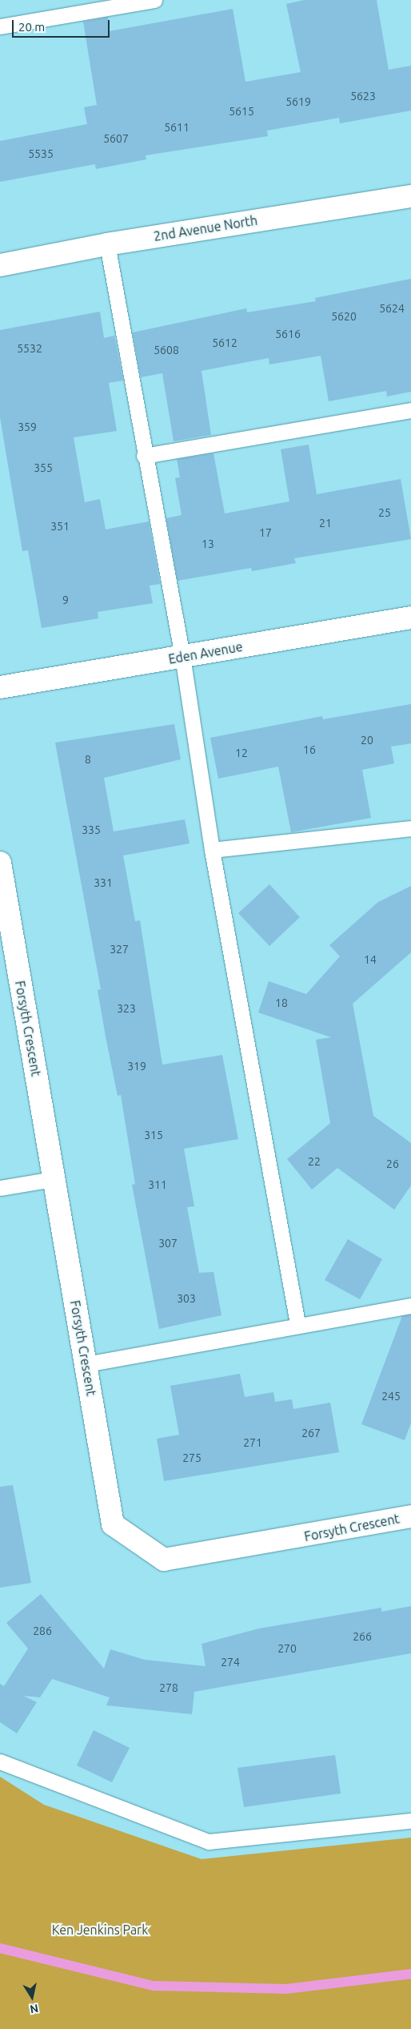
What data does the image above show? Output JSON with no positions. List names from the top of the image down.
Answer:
{
  "streets": {
    "street": ["2nd Avenue North", "Eden Avenue", "Forsyth Crescent"]
  },
  "parks": ["Ken Jenkins Park"],
  "house_numbers": [
    "5623",
    "5619",
    "5615",
    "5611",
    "5607",
    "5535",
    "5624",
    "5620",
    "5616",
    "5612",
    "5532",
    "5608",
    "359",
    "355",
    "25",
    "21",
    "351",
    "17",
    "13",
    "9",
    "20",
    "16",
    "12",
    "8",
    "335",
    "331",
    "327",
    "14",
    "18",
    "323",
    "319",
    "315",
    "22",
    "26",
    "311",
    "307",
    "303",
    "245",
    "267",
    "271",
    "275",
    "286",
    "266",
    "270",
    "274",
    "278"
  ],
  "scale_bar": "20 m",
  "north": "bottom"
}
